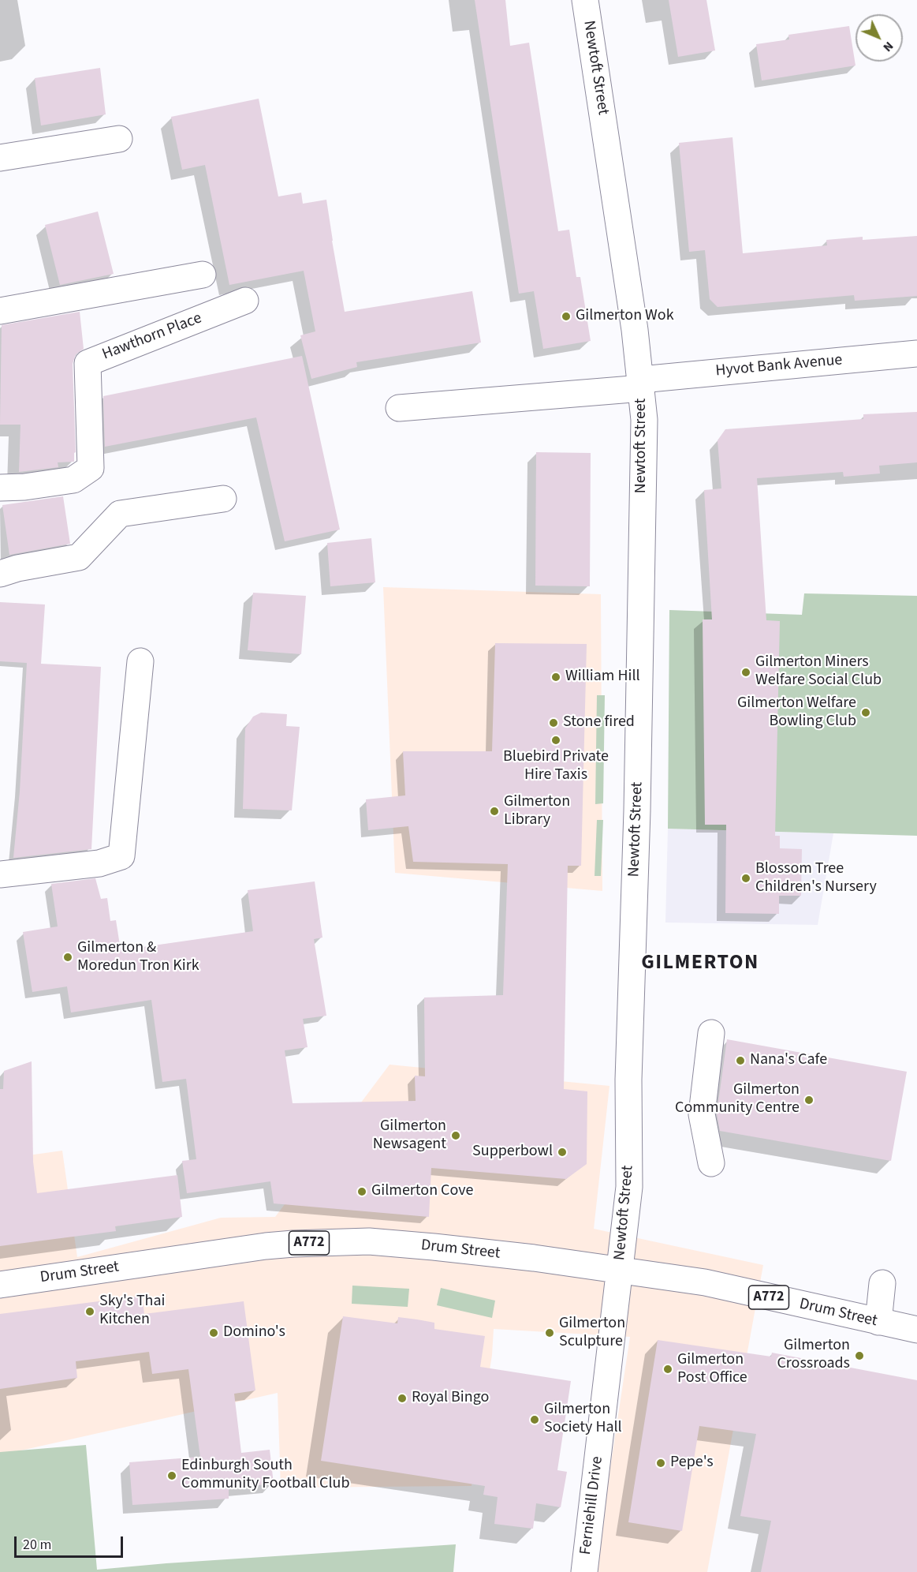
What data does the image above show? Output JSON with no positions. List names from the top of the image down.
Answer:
{
  "streets": {
    "main road": [
      "Newtoft Street",
      "Hawthorn Place",
      "Hyvot Bank Avenue",
      "A772",
      "Drum Street",
      "Ferniehill Drive"
    ]
  },
  "crossings": [
    ["Newtoft Street", "Hyvot Bank Avenue"],
    ["Newtoft Street", "Drum Street"],
    ["Newtoft Street", "Ferniehill Drive"],
    ["Drum Street", "Ferniehill Drive"]
  ],
  "districts": ["GILMERTON"],
  "places": [
    "Gilmerton Wok",
    "Gilmerton Miners Welfare Social Club",
    "William Hill",
    "Gilmerton Welfare Bowling Club",
    "Stone fired",
    "Bluebird Private Hire Taxis",
    "Gilmerton Library",
    "Blossom Tree Children's Nursery",
    "Gilmerton & Moredun Tron Kirk",
    "Nana's Cafe",
    "Gilmerton Community Centre",
    "Gilmerton Newsagent",
    "Supperbowl",
    "Gilmerton Cove",
    "Sky's Thai Kitchen",
    "Domino's",
    "Gilmerton Sculpture",
    "Gilmerton Crossroads",
    "Gilmerton Post Office",
    "Royal Bingo",
    "Gilmerton Society Hall",
    "Pepe's",
    "Edinburgh South Community Football Club"
  ],
  "scale_bar": "20 m",
  "north": "bottom right"
}
